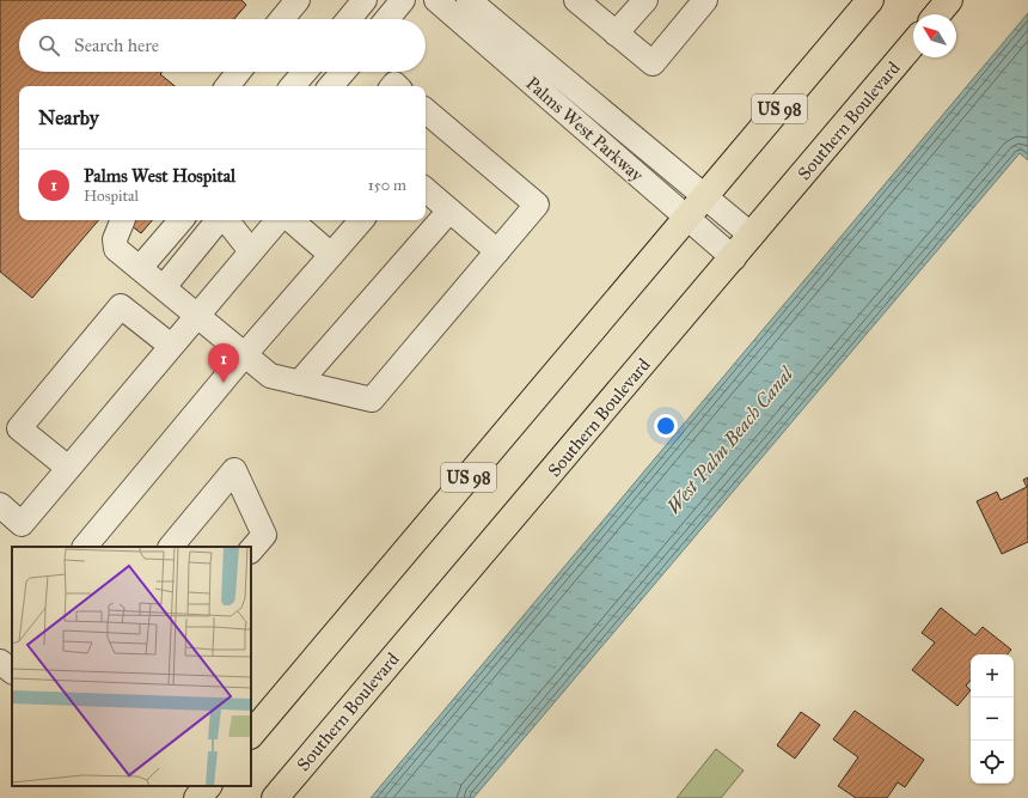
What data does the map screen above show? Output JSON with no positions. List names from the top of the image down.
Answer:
{
  "streets": {
    "highway": ["US 98", "Southern Boulevard"],
    "street": ["Palms West Parkway"]
  },
  "crossings": [
    ["US 98", "Palms West Parkway"],
    ["Southern Boulevard", "Palms West Parkway"]
  ],
  "water": ["West Palm Beach Canal"],
  "north": "top left",
  "page": {
    "search": "Search here",
    "heading": "Nearby",
    "list": [
      {
        "mark": "1",
        "name": "Palms West Hospital",
        "note": "Hospital",
        "value": "150 m"
      }
    ],
    "pins": "1",
    "map_buttons": ["+", "−"]
  }
}
